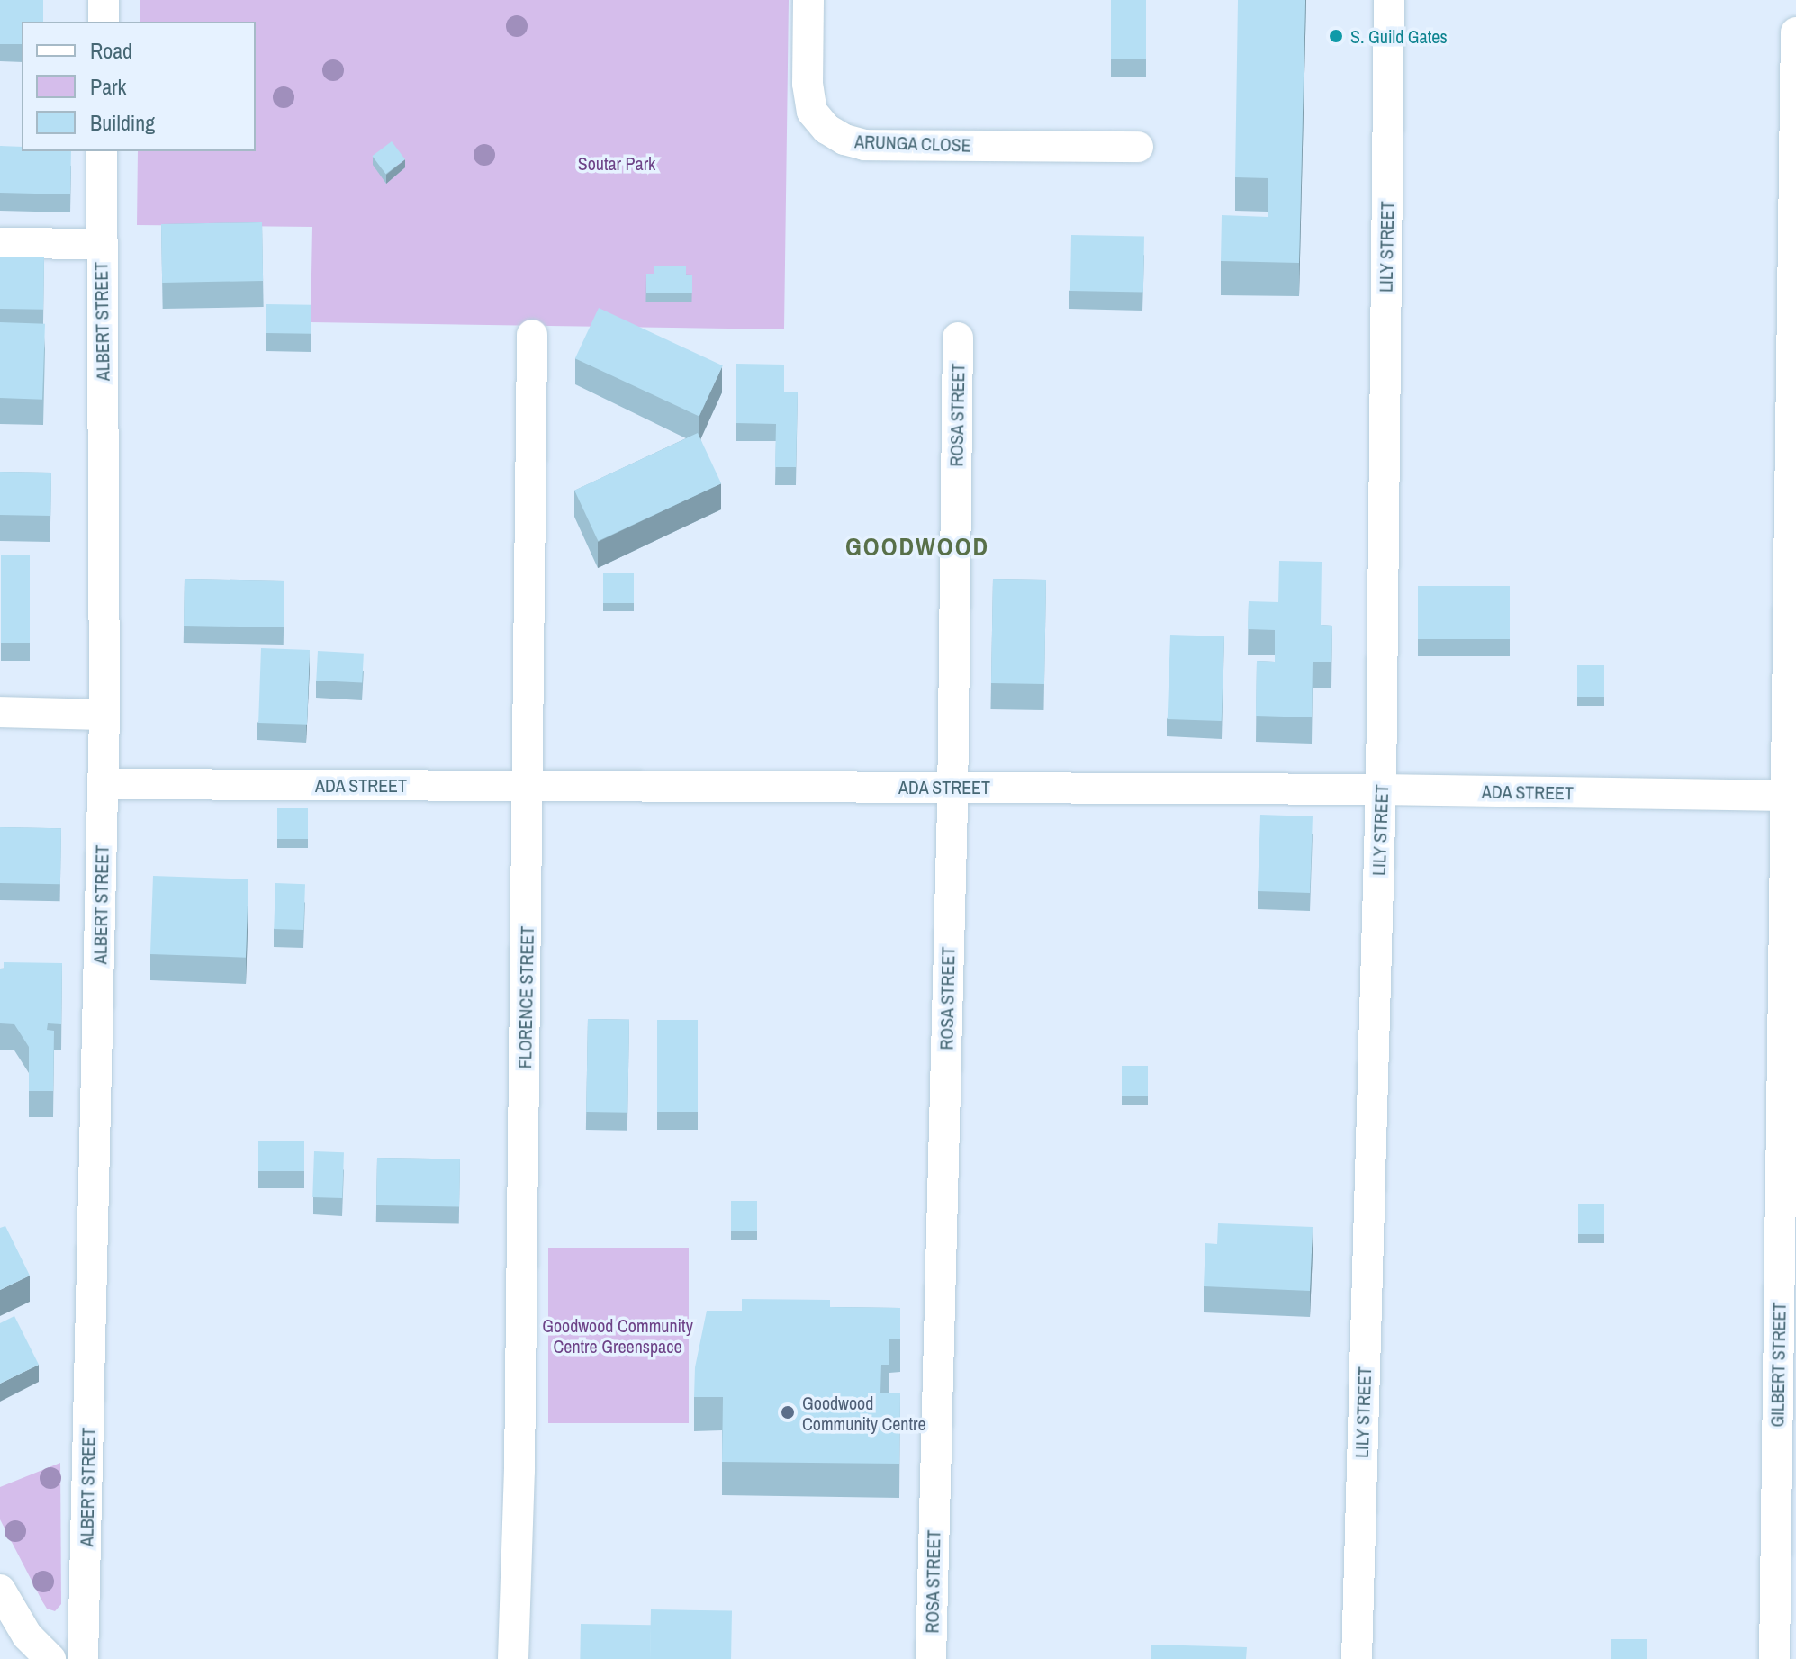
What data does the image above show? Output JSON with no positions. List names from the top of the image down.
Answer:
{
  "streets": {
    "street": [
      "ARUNGA CLOSE",
      "LILY STREET",
      "ALBERT STREET",
      "ROSA STREET",
      "ADA STREET",
      "FLORENCE STREET",
      "GILBERT STREET"
    ]
  },
  "crossings": [
    ["LILY STREET", "ADA STREET"],
    ["ALBERT STREET", "ADA STREET"],
    ["ROSA STREET", "ADA STREET"],
    ["ADA STREET", "FLORENCE STREET"],
    ["ADA STREET", "GILBERT STREET"]
  ],
  "districts": ["GOODWOOD"],
  "parks": ["Soutar Park", "Goodwood Community Centre Greenspace"],
  "places": ["S. Guild Gates", "Goodwood Community Centre"],
  "legend": ["Road", "Park", "Building"]
}
